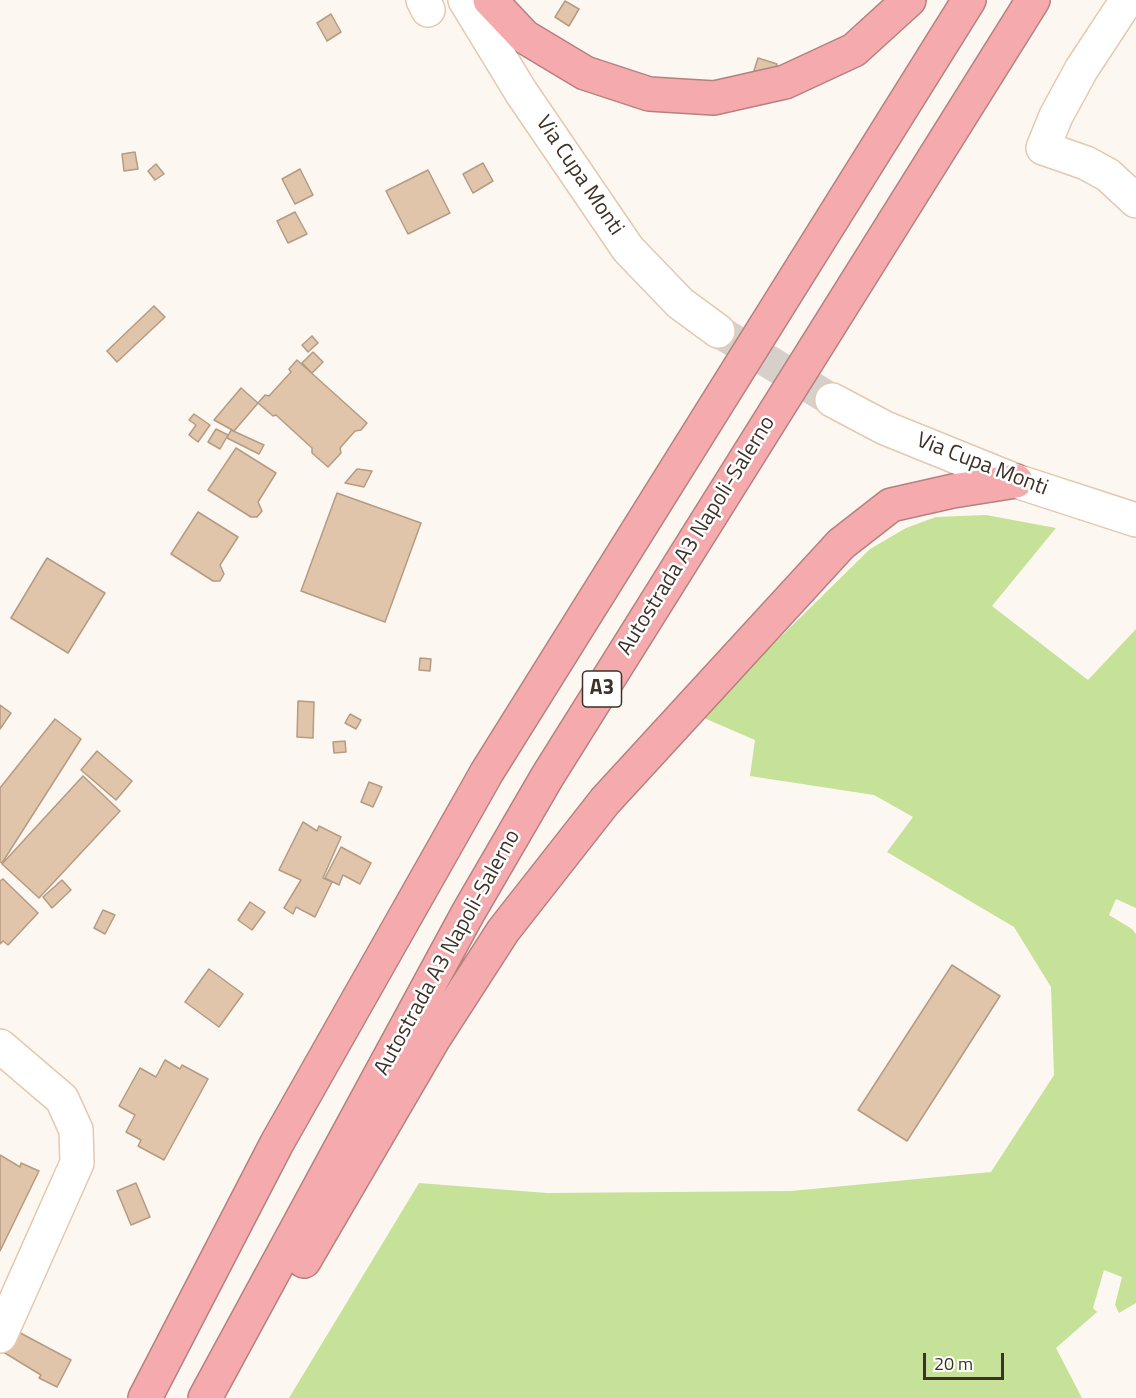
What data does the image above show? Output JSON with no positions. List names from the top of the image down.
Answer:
{
  "streets": {
    "highway": ["Autostrada A3 Napoli-Salerno", "A3"],
    "street": ["Via Cupa Monti"]
  },
  "scale_bar": "20 m"
}
